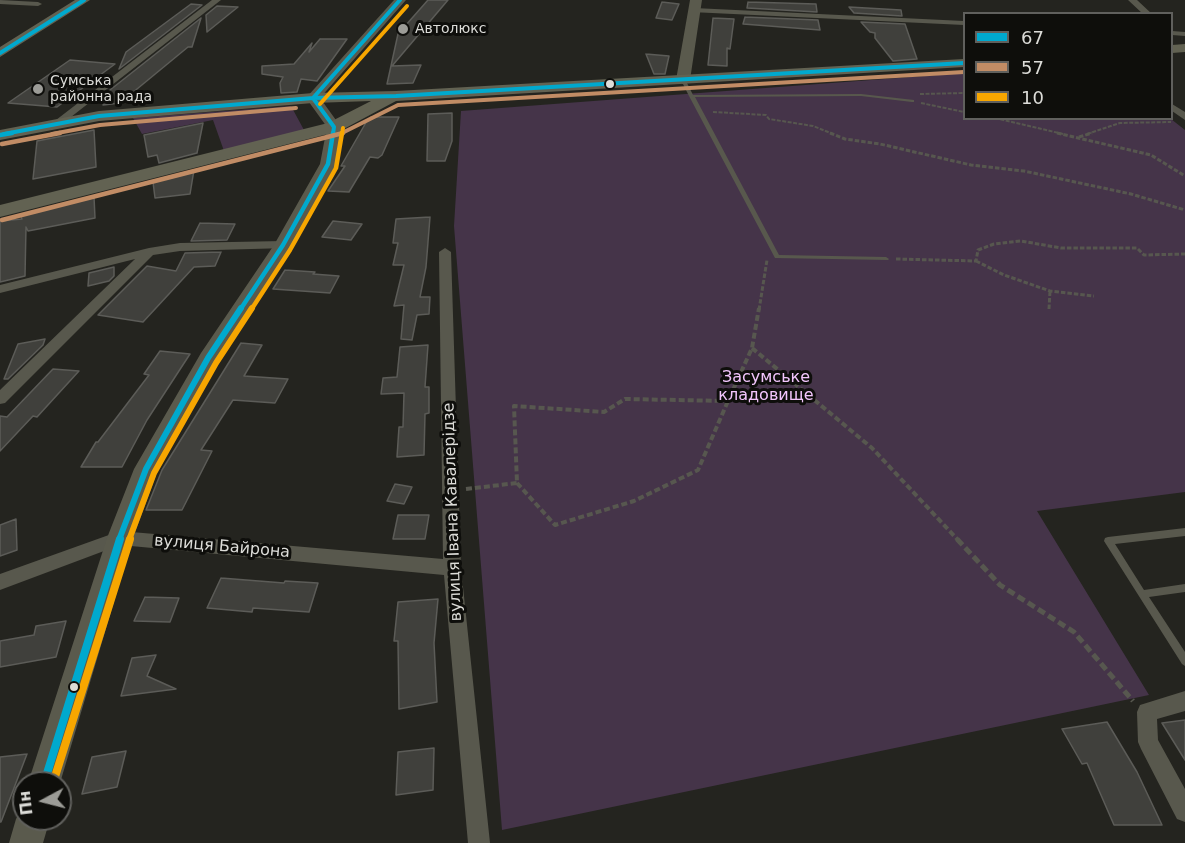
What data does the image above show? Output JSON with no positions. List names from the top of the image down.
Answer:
{
  "streets": {
    "street": ["вулиця Івана Кавалерідзе", "вулиця Байрона"]
  },
  "crossings": [
    ["вулиця Івана Кавалерідзе", "вулиця Байрона"]
  ],
  "parks": ["Засумське кладовище"],
  "places": ["Автолюкс", "Сумська районна рада"],
  "lines": ["transit line 67", "transit line 10", "transit line 57"],
  "legend": ["67", "57", "10"],
  "north": "left"
}
